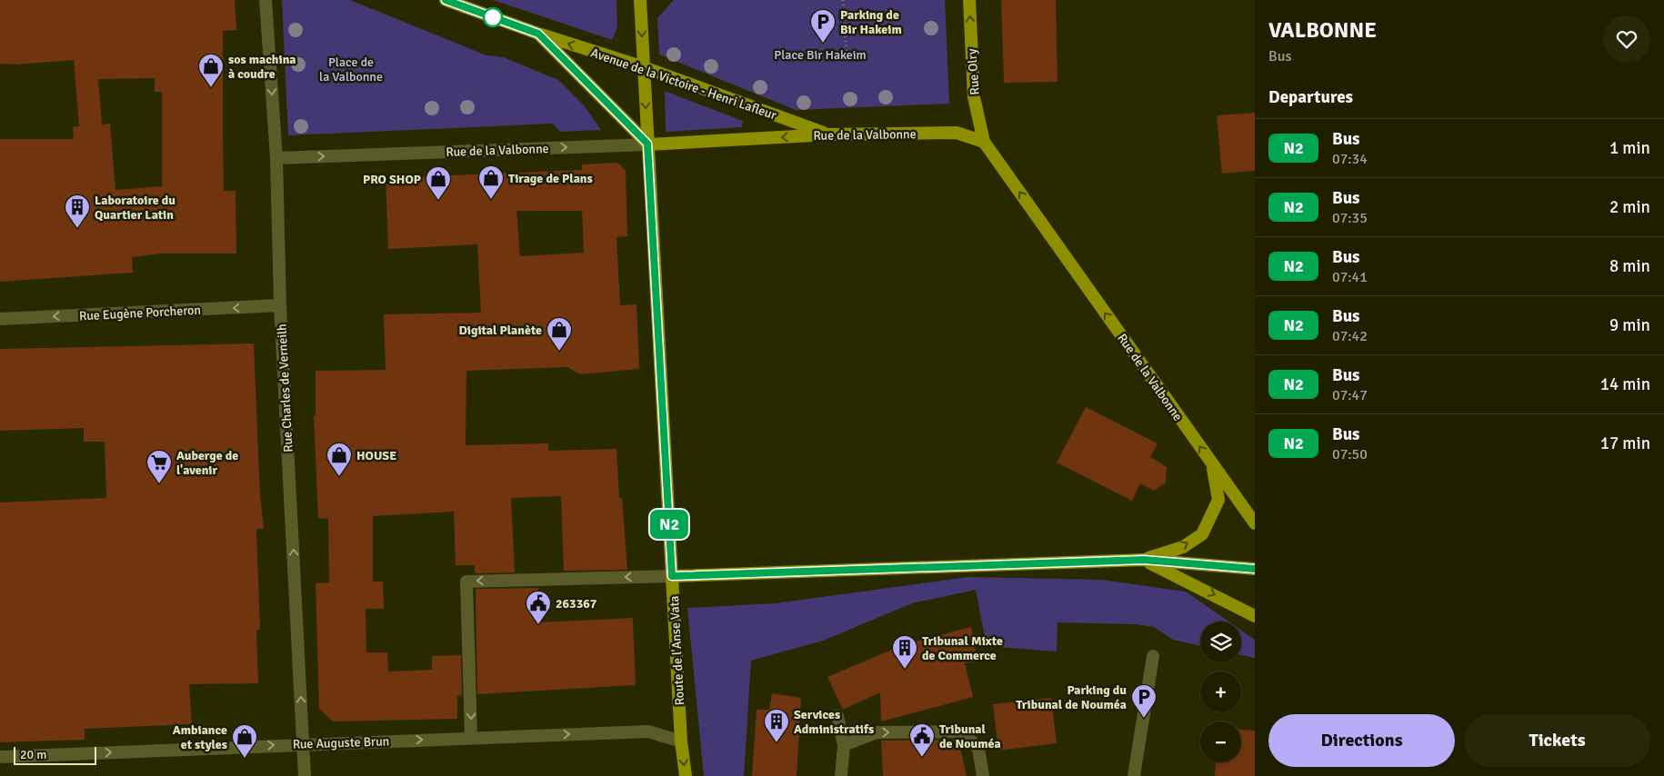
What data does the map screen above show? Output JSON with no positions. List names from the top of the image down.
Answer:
{
  "streets": {
    "main road": [
      "Rue Olry",
      "Avenue de la Victoire - Henri Lafleur",
      "Rue de la Valbonne",
      "Route de l'Anse Vata"
    ],
    "street": ["Rue Eugène Porcheron", "Rue Charles de Verneilh", "Rue Auguste Brun"]
  },
  "crossings": [
    ["Rue Olry", "Rue de la Valbonne"],
    ["Avenue de la Victoire - Henri Lafleur", "Rue de la Valbonne"],
    ["Avenue de la Victoire - Henri Lafleur", "Route de l'Anse Vata"],
    ["Rue de la Valbonne", "Rue Charles de Verneilh"],
    ["Rue de la Valbonne", "Route de l'Anse Vata"],
    ["Rue Eugène Porcheron", "Rue Charles de Verneilh"],
    ["Rue Charles de Verneilh", "Rue Auguste Brun"],
    ["Route de l'Anse Vata", "Rue Auguste Brun"]
  ],
  "one_way": ["Rue Olry", "Rue Eugène Porcheron", "Rue Auguste Brun"],
  "parks": ["Place Bir Hakeim", "Place de la Valbonne"],
  "places": {
    "parking": ["Parking de Bir Hakeim", "Parking du Tribunal de Nouméa"],
    "shop": [
      "sos machina à coudre",
      "Tirage de Plans",
      "PRO SHOP",
      "Digital Planète",
      "HOUSE",
      "Ambiance et styles"
    ],
    "building": ["Laboratoire du Quartier Latin", "Tribunal Mixte de Commerce", "Services Administratifs"],
    "supermarket": ["Auberge de l'avenir"],
    "public building": ["263367", "Tribunal de Nouméa"]
  },
  "lines": ["bus line N2"],
  "scale_bar": "20 m",
  "page": {
    "on_map": "N2",
    "heading": [
      ["VALBONNE", "Bus"],
      "Departures"
    ],
    "list": [
      {
        "mark": "N2",
        "name": "Bus",
        "note": "07:34",
        "value": "1 min"
      },
      {
        "mark": "N2",
        "name": "Bus",
        "note": "07:35",
        "value": "2 min"
      },
      {
        "mark": "N2",
        "name": "Bus",
        "note": "07:41",
        "value": "8 min"
      },
      {
        "mark": "N2",
        "name": "Bus",
        "note": "07:42",
        "value": "9 min"
      },
      {
        "mark": "N2",
        "name": "Bus",
        "note": "07:47",
        "value": "14 min"
      },
      {
        "mark": "N2",
        "name": "Bus",
        "note": "07:50",
        "value": "17 min"
      }
    ],
    "map_buttons": ["+", "−"],
    "buttons": ["Directions", "Tickets"],
    "scale": "20 m"
  }
}
